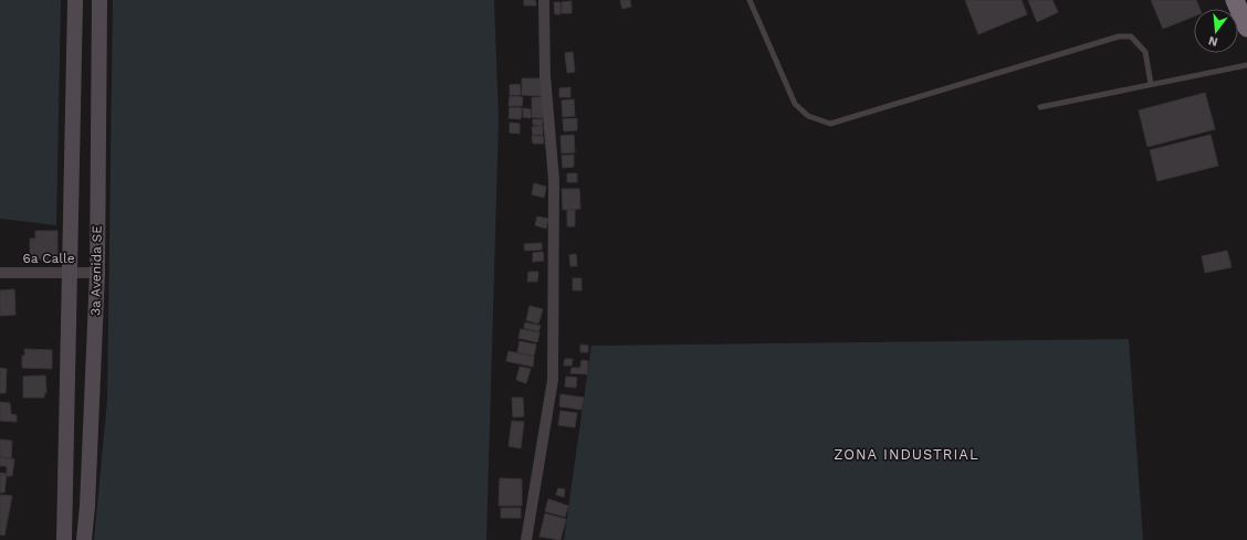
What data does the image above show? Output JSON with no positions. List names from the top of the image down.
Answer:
{
  "streets": {
    "street": ["6a Calle", "3a Avenida SE"]
  },
  "crossings": [
    ["6a Calle", "3a Avenida SE"]
  ],
  "districts": ["ZONA INDUSTRIAL"],
  "north": "bottom"
}
